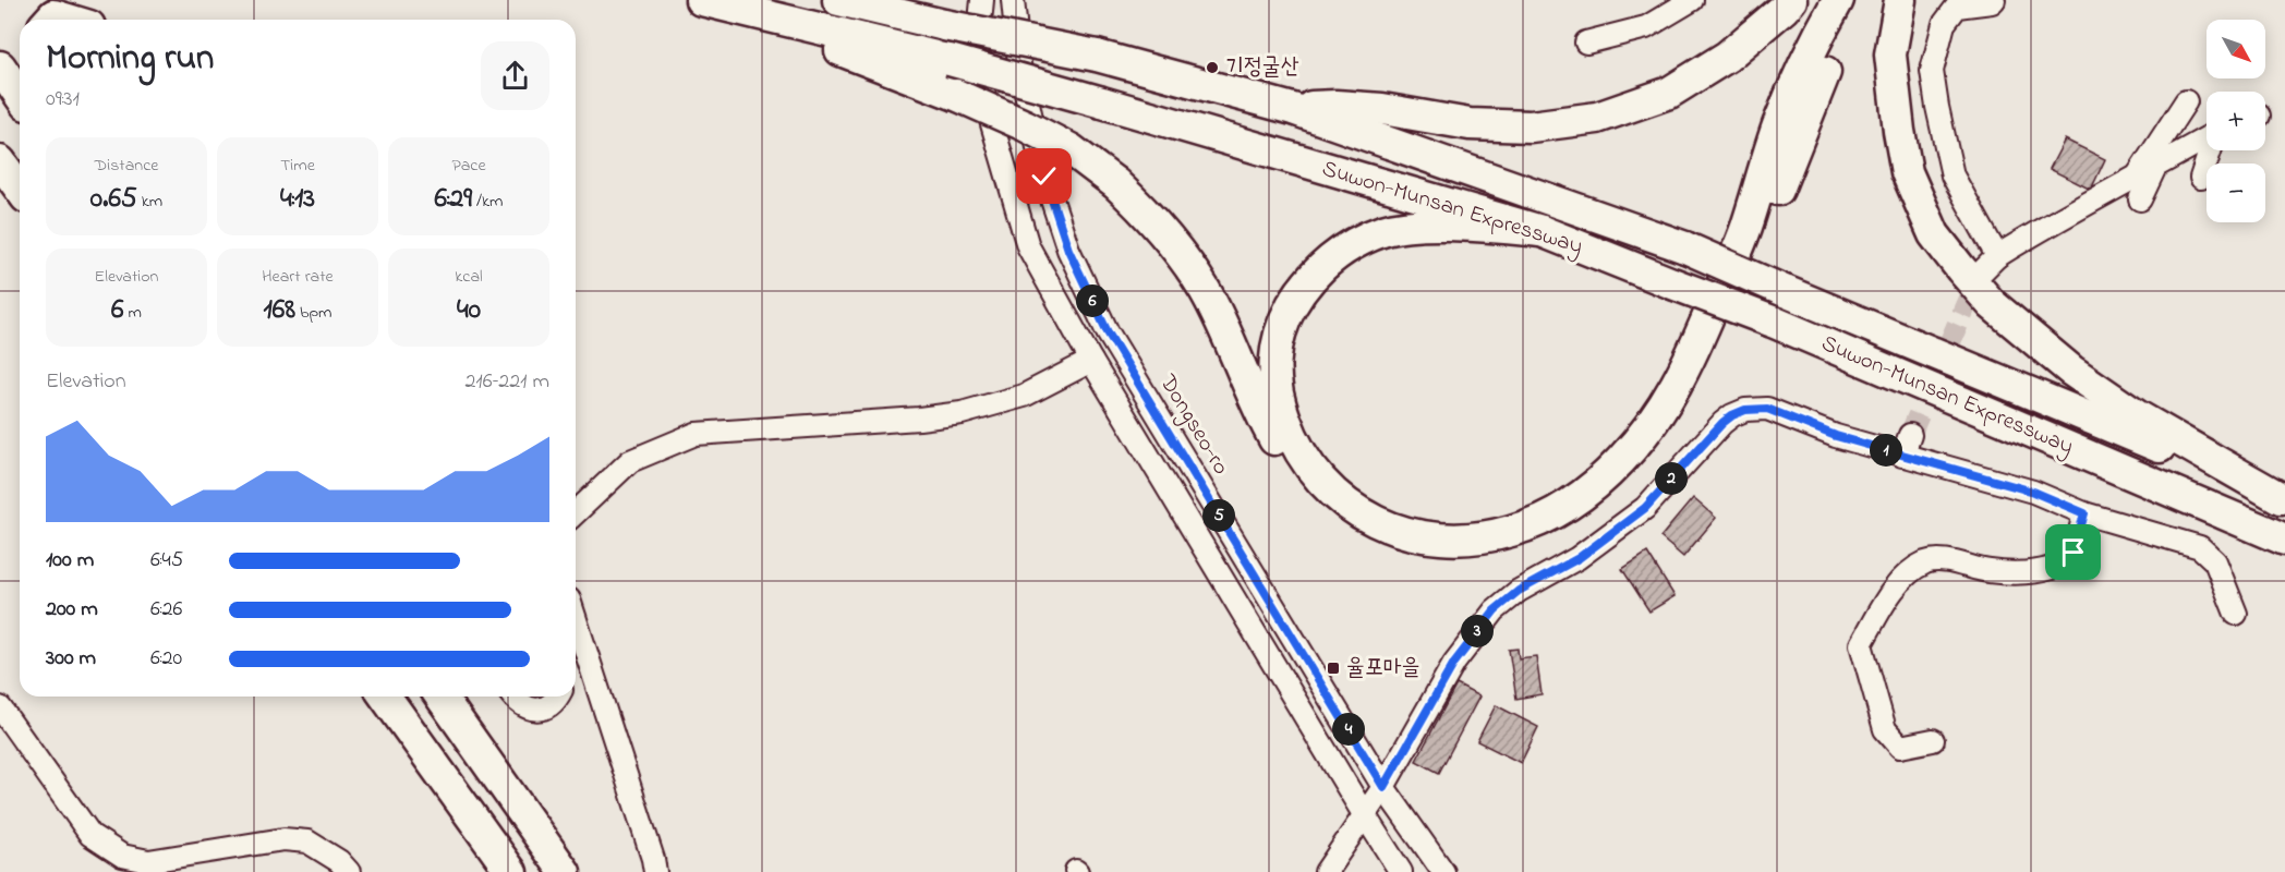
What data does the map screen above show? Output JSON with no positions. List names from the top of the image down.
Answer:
{
  "streets": {
    "highway": ["Suwon-Munsan Expressway"],
    "street": ["Dongseo-ro"]
  },
  "places": {
    "other": ["기정굴산"],
    "transit": ["율포마을"]
  },
  "north": "bottom right",
  "page": {
    "map_buttons": ["+", "−"],
    "heading": ["Morning run", "09:31"],
    "stats": [
      ["Distance", "0.65 km"],
      ["Time", "4:13"],
      ["Pace", "6:29 /km"],
      ["Elevation", "6 m"],
      ["Heart rate", "168 bpm"],
      ["kcal", "40"]
    ],
    "pins": [
      "6",
      "1",
      "2",
      "5",
      "3",
      "4"
    ],
    "chart": ["Elevation", "216–221 m"],
    "list": [
      {
        "name": "100 m",
        "note": "6:45"
      },
      {
        "name": "200 m",
        "note": "6:26"
      },
      {
        "name": "300 m",
        "note": "6:20"
      }
    ]
  }
}
